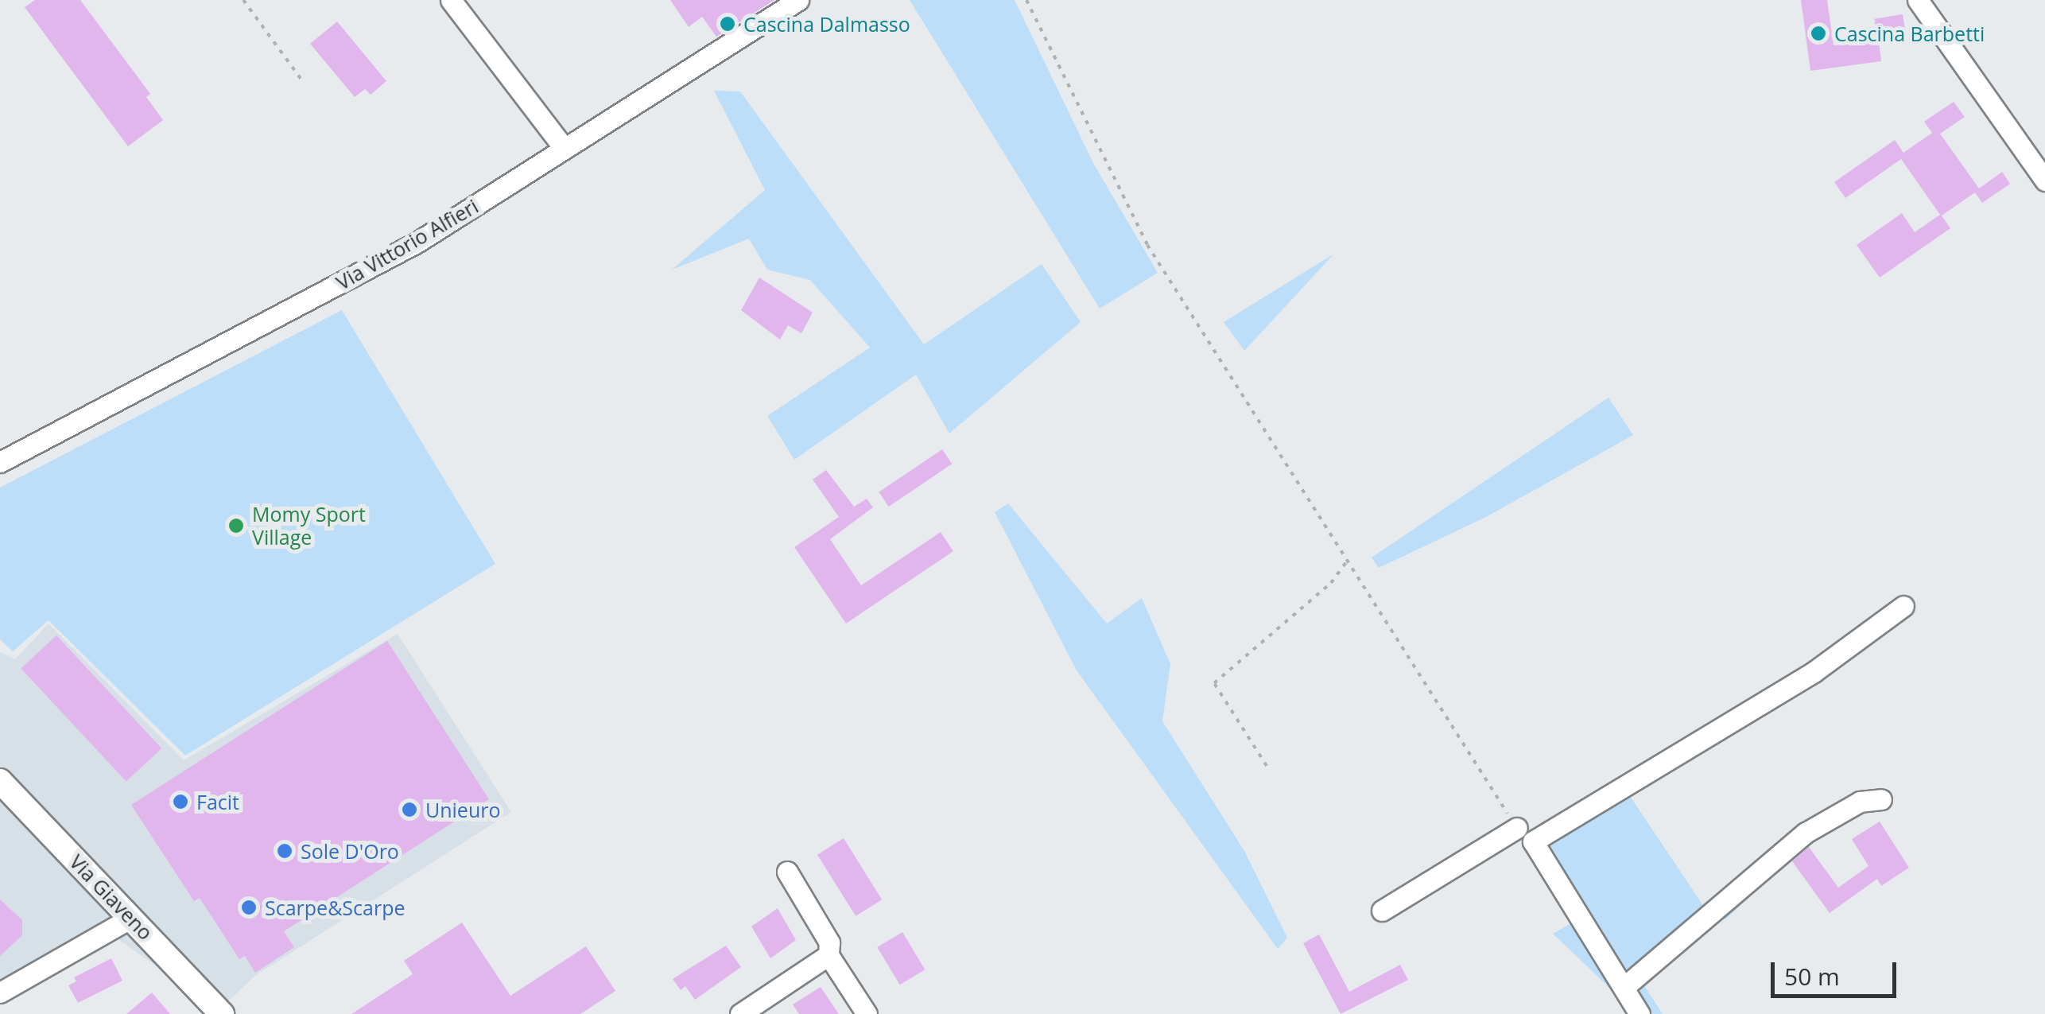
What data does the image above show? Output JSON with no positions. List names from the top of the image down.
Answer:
{
  "streets": {
    "main road": ["Via Giaveno"],
    "street": ["Via Vittorio Alfieri"]
  },
  "places": [
    "Cascina Dalmasso",
    "Cascina Barbetti",
    "Momy Sport Village",
    "Facit",
    "Unieuro",
    "Sole D'Oro",
    "Scarpe&Scarpe"
  ],
  "scale_bar": "50 m"
}
